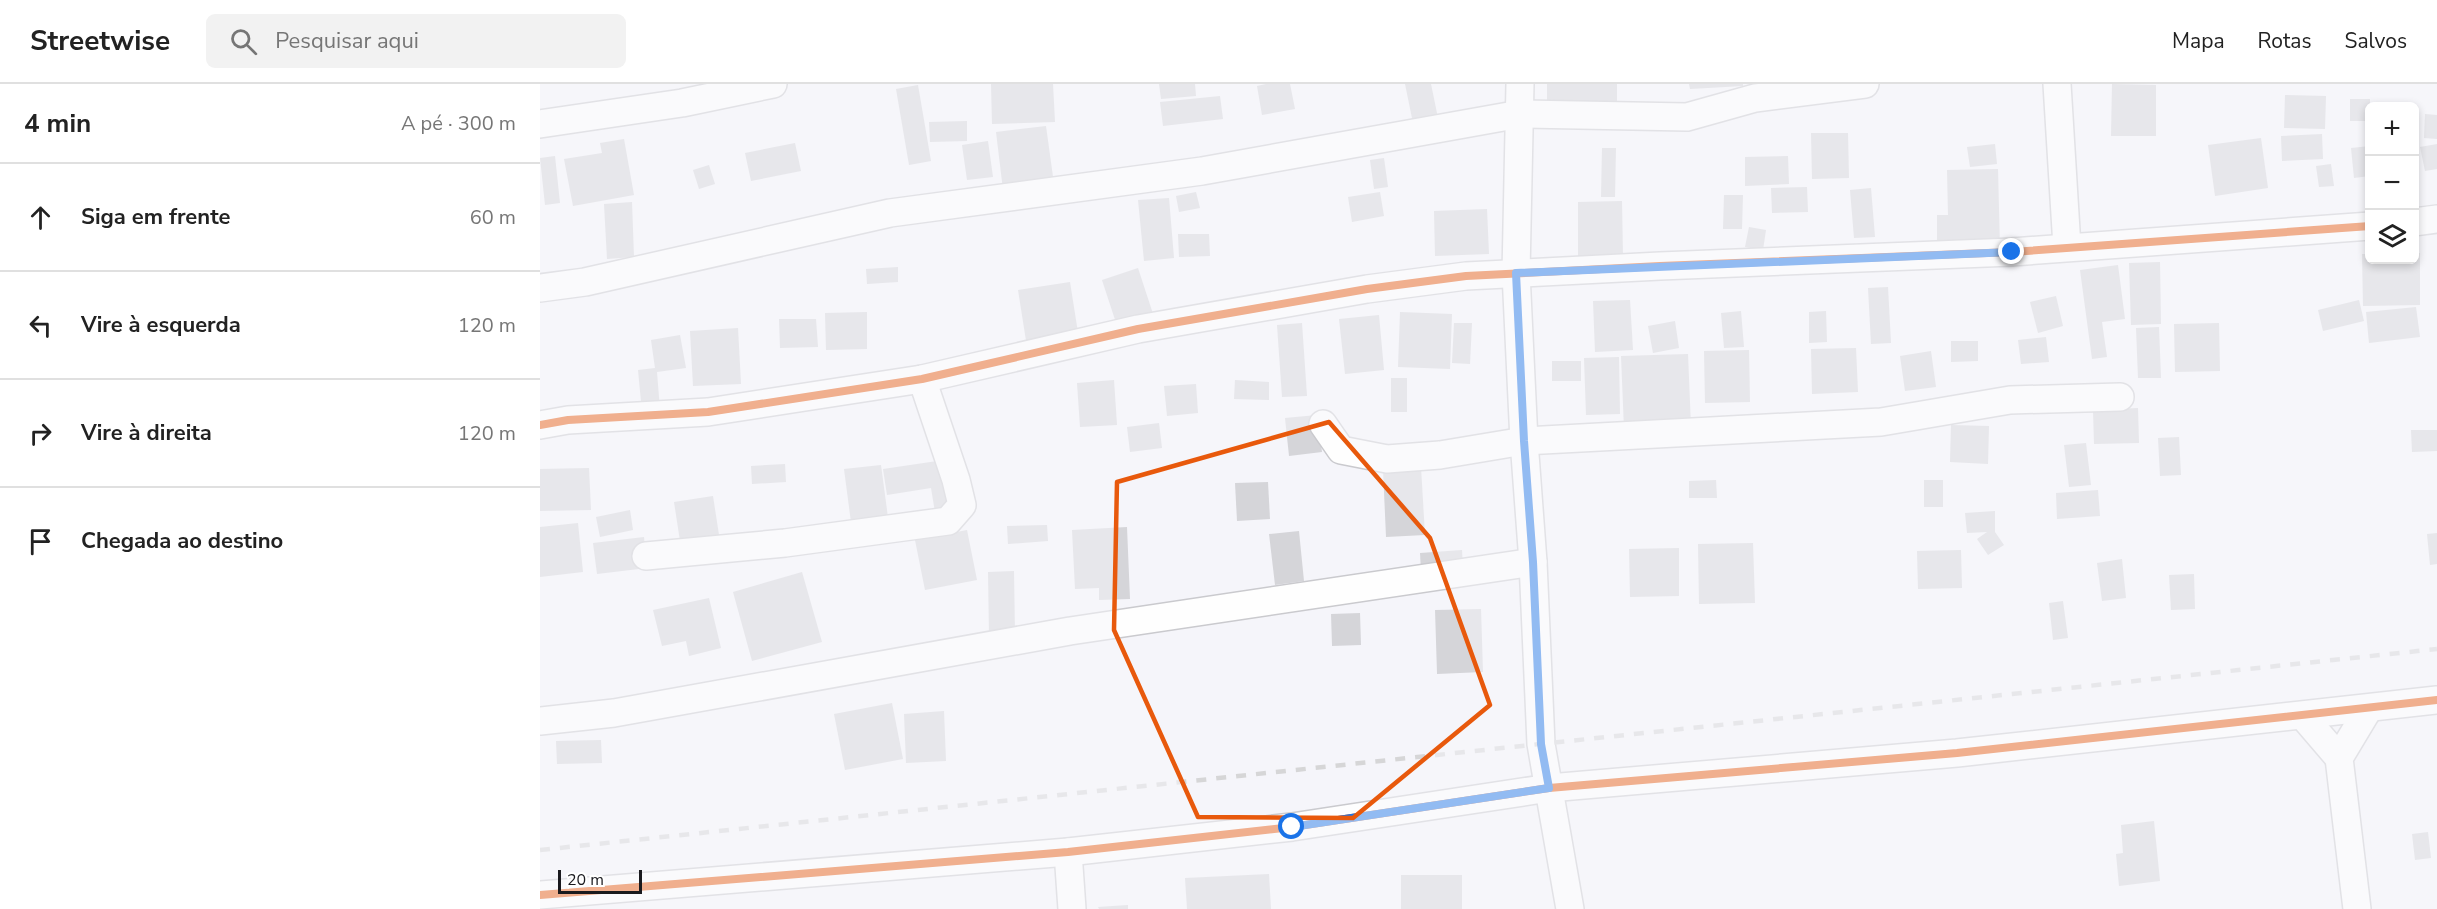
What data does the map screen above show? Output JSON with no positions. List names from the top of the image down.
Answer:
{
  "scale_bar": "20 m",
  "page": {
    "header": "Streetwise",
    "search": "Pesquisar aqui",
    "nav": ["Mapa", "Rotas", "Salvos"],
    "heading": ["4 min", "A pé · 300 m"],
    "map_buttons": ["+", "−"],
    "list": [
      ["Siga em frente", "60 m"],
      ["Vire à esquerda", "120 m"],
      ["Vire à direita", "120 m"],
      "Chegada ao destino"
    ],
    "scale": "20 m"
  }
}
